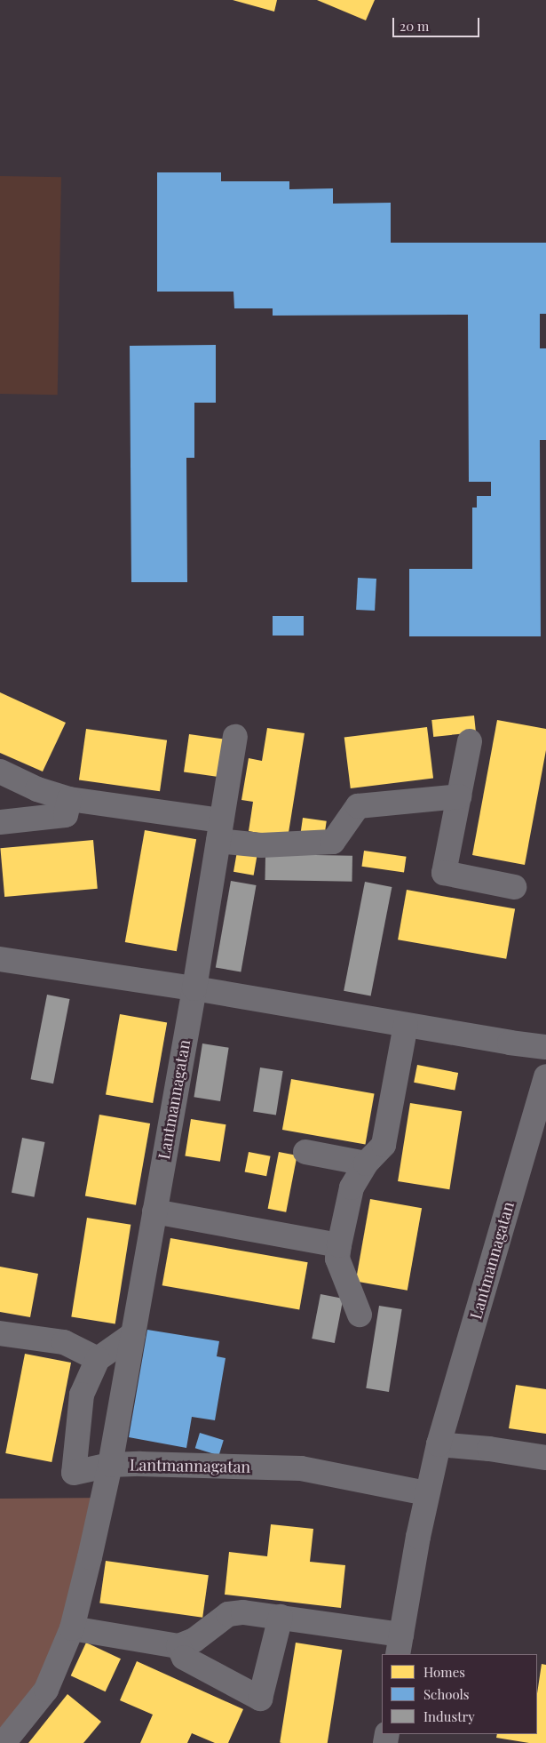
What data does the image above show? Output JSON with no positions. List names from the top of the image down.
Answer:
{
  "streets": {
    "street": ["Lantmannagatan"]
  },
  "legend": ["Homes", "Schools", "Industry"],
  "scale_bar": "20 m"
}
